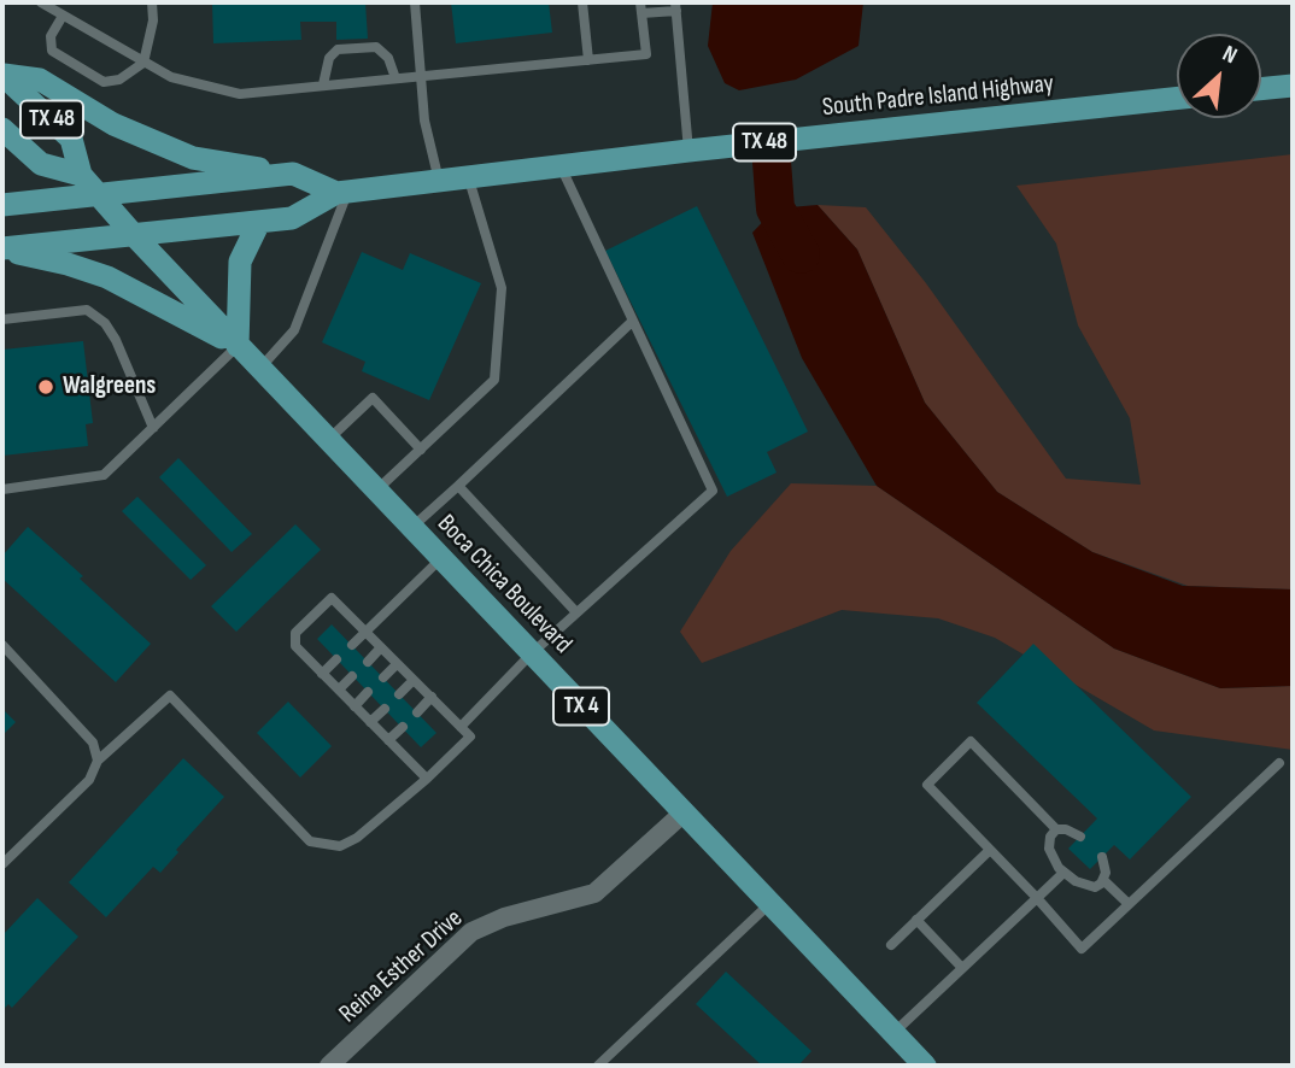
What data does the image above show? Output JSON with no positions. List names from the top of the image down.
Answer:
{
  "streets": {
    "main road": [
      "South Padre Island Highway",
      "TX 48",
      "Boca Chica Boulevard",
      "TX 4"
    ],
    "street": ["Reina Esther Drive"]
  },
  "crossings": [
    ["South Padre Island Highway", "TX 48"],
    ["South Padre Island Highway", "Boca Chica Boulevard"],
    ["South Padre Island Highway", "TX 4"],
    ["TX 48", "Boca Chica Boulevard"],
    ["Boca Chica Boulevard", "TX 4"],
    ["Boca Chica Boulevard", "Reina Esther Drive"]
  ],
  "places": ["Walgreens"],
  "north": "top right"
}
